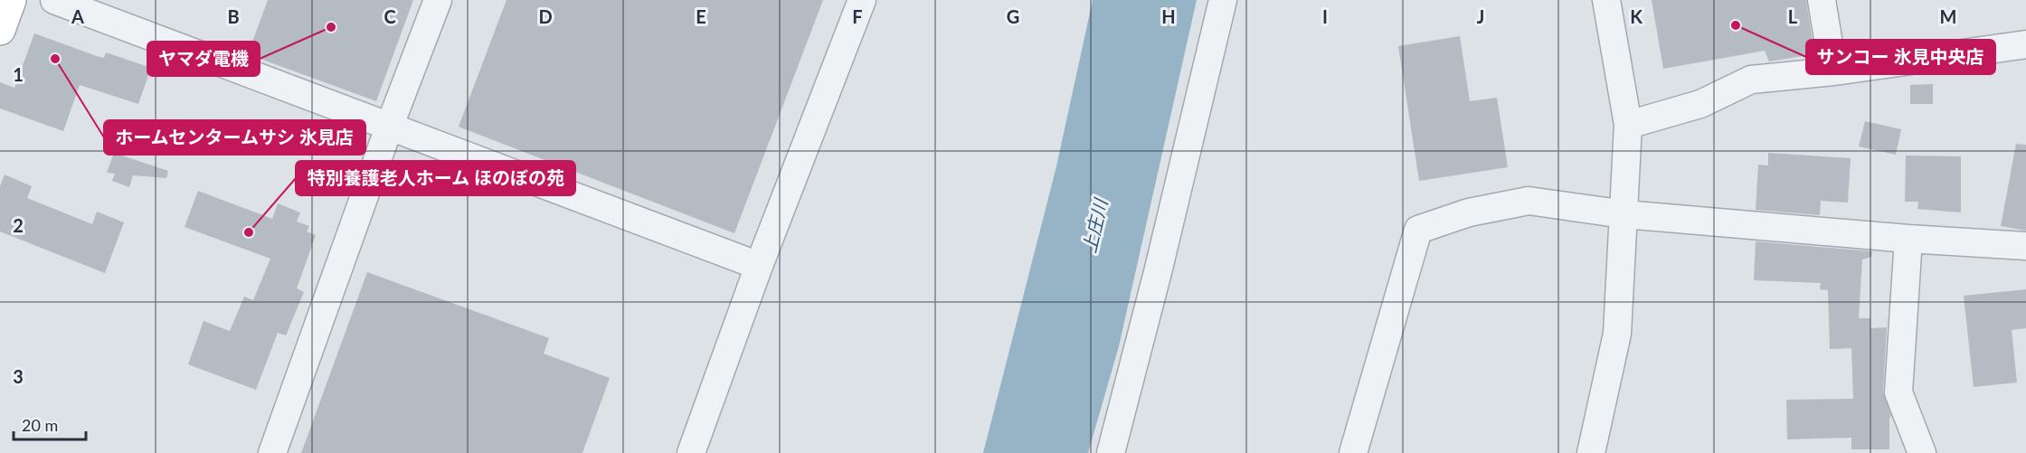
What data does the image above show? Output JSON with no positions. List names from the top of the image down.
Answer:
{
  "water": ["上庄川"],
  "places": [
    "サンコー 氷見中央店",
    "ヤマダ電機",
    "ホームセンタームサシ 氷見店",
    "特別養護老人ホーム ほのぼの苑"
  ],
  "scale_bar": "20 m",
  "grid": {
    "columns": [
      "A",
      "B",
      "C",
      "D",
      "E",
      "F",
      "G",
      "H",
      "I",
      "J",
      "K",
      "L",
      "M"
    ],
    "rows": ["1", "2", "3"]
  }
}
